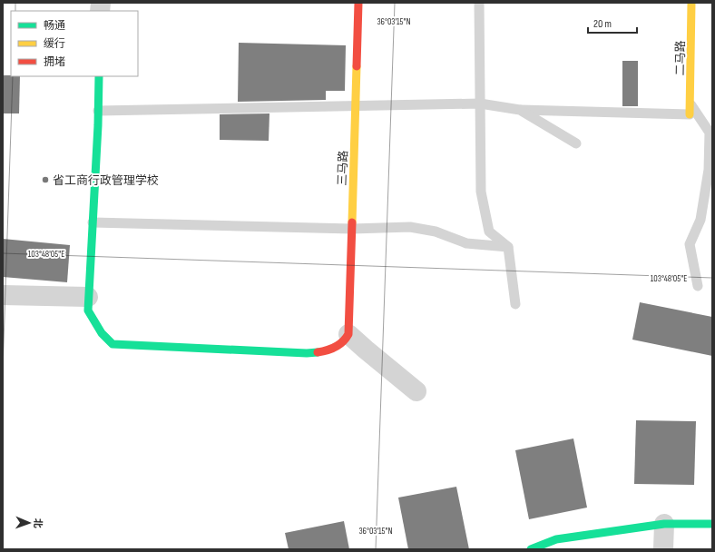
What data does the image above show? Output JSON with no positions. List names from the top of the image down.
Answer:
{
  "streets": {
    "street": ["二马路", "三马路"]
  },
  "places": ["省工商行政管理学校"],
  "legend": ["畅通", "缓行", "拥堵"],
  "scale_bar": "20 m",
  "north": "right",
  "coordinates": ["36°03'15\"N", "103°48'05\"E"]
}
